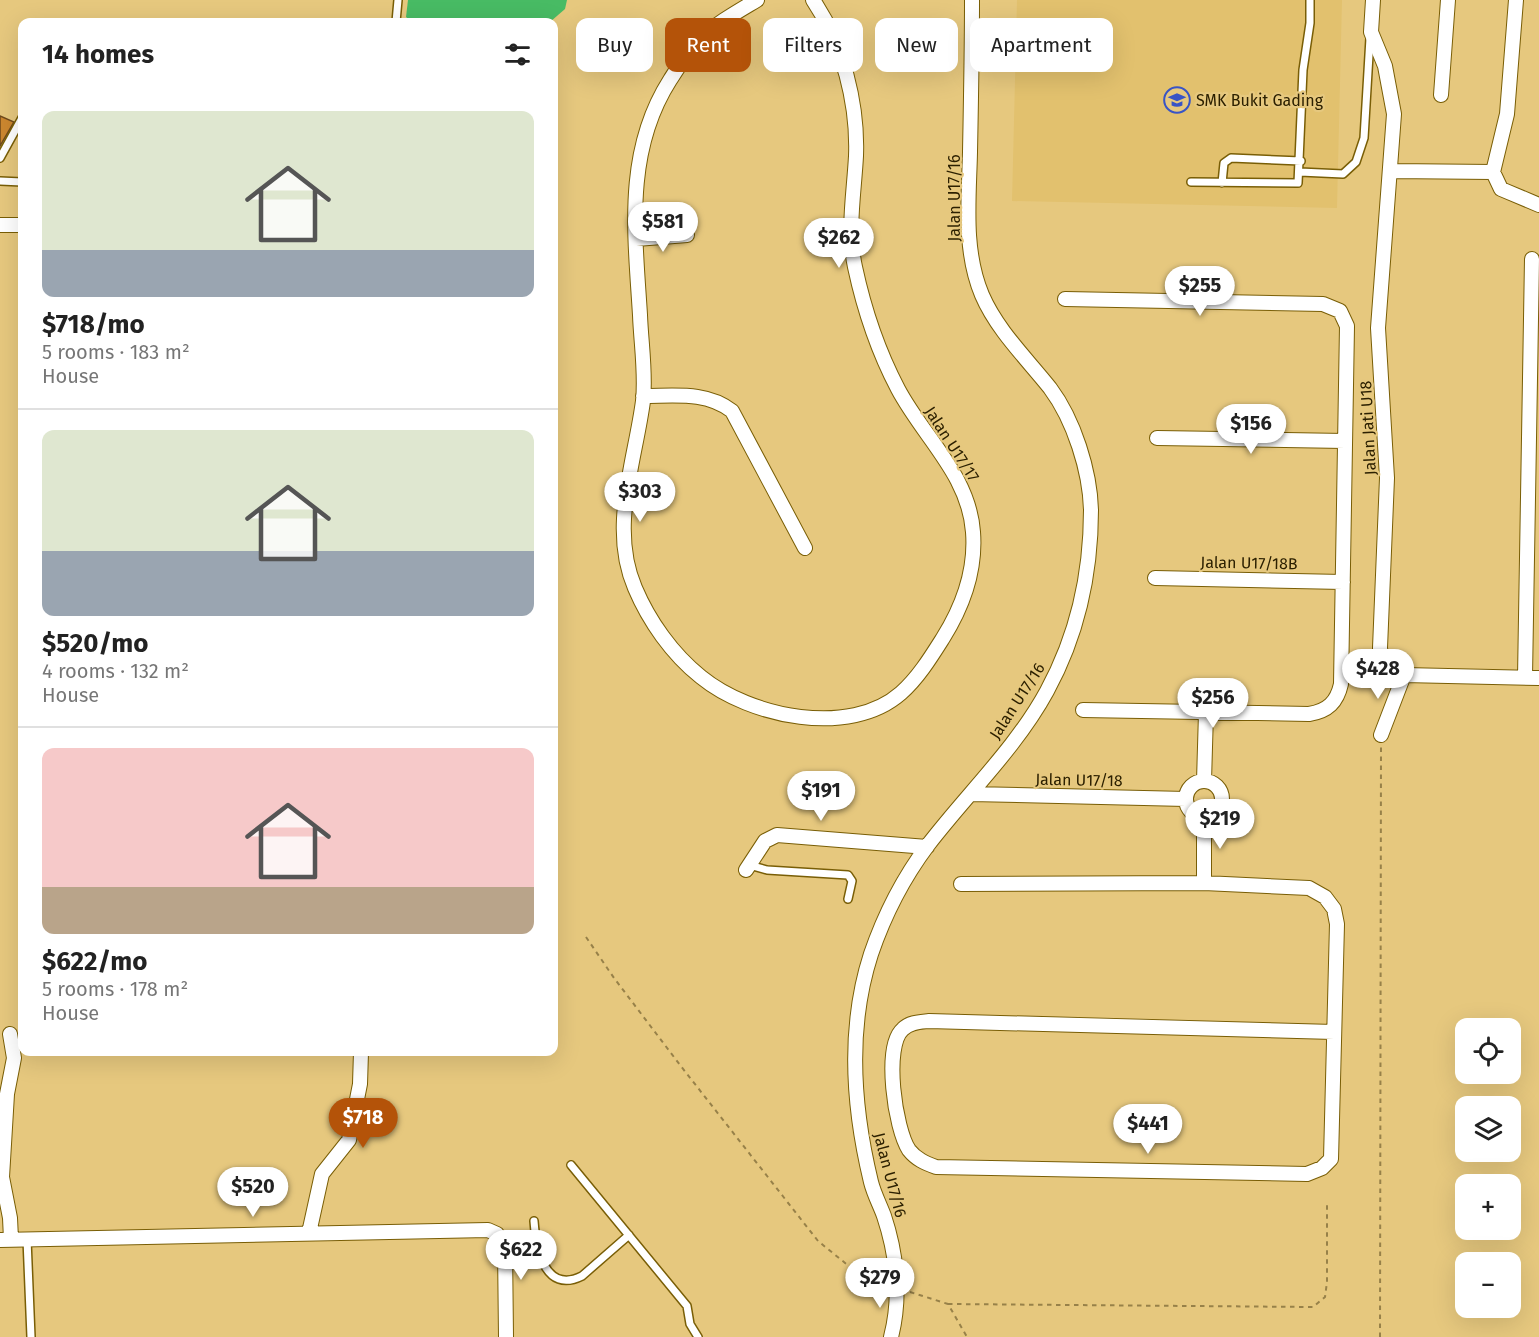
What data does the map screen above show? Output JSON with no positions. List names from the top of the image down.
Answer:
{
  "streets": {
    "street": [
      "Jalan U17/16",
      "Jalan Jati U18",
      "Jalan U17/17",
      "Jalan U17/18B",
      "Jalan U17/18"
    ]
  },
  "crossings": [
    ["Jalan U17/16", "Jalan U17/18"]
  ],
  "places": {
    "school or university": ["SMK Bukit Gading"]
  },
  "page": {
    "chip": [
      "Buy",
      "Rent",
      "Filters",
      "New",
      "Apartment"
    ],
    "heading": "14 homes",
    "list": [
      {
        "name": "$718/mo",
        "note": "5 rooms · 183 m² · House"
      },
      {
        "name": "$520/mo",
        "note": "4 rooms · 132 m² · House"
      },
      {
        "name": "$622/mo",
        "note": "5 rooms · 178 m² · House"
      }
    ],
    "price": [
      "$581",
      "$262",
      "$255",
      "$156",
      "$303",
      "$428",
      "$256",
      "$191",
      "$219",
      "$718",
      "$441",
      "$520",
      "$622",
      "$279"
    ],
    "map_buttons": ["+", "−"]
  }
}
